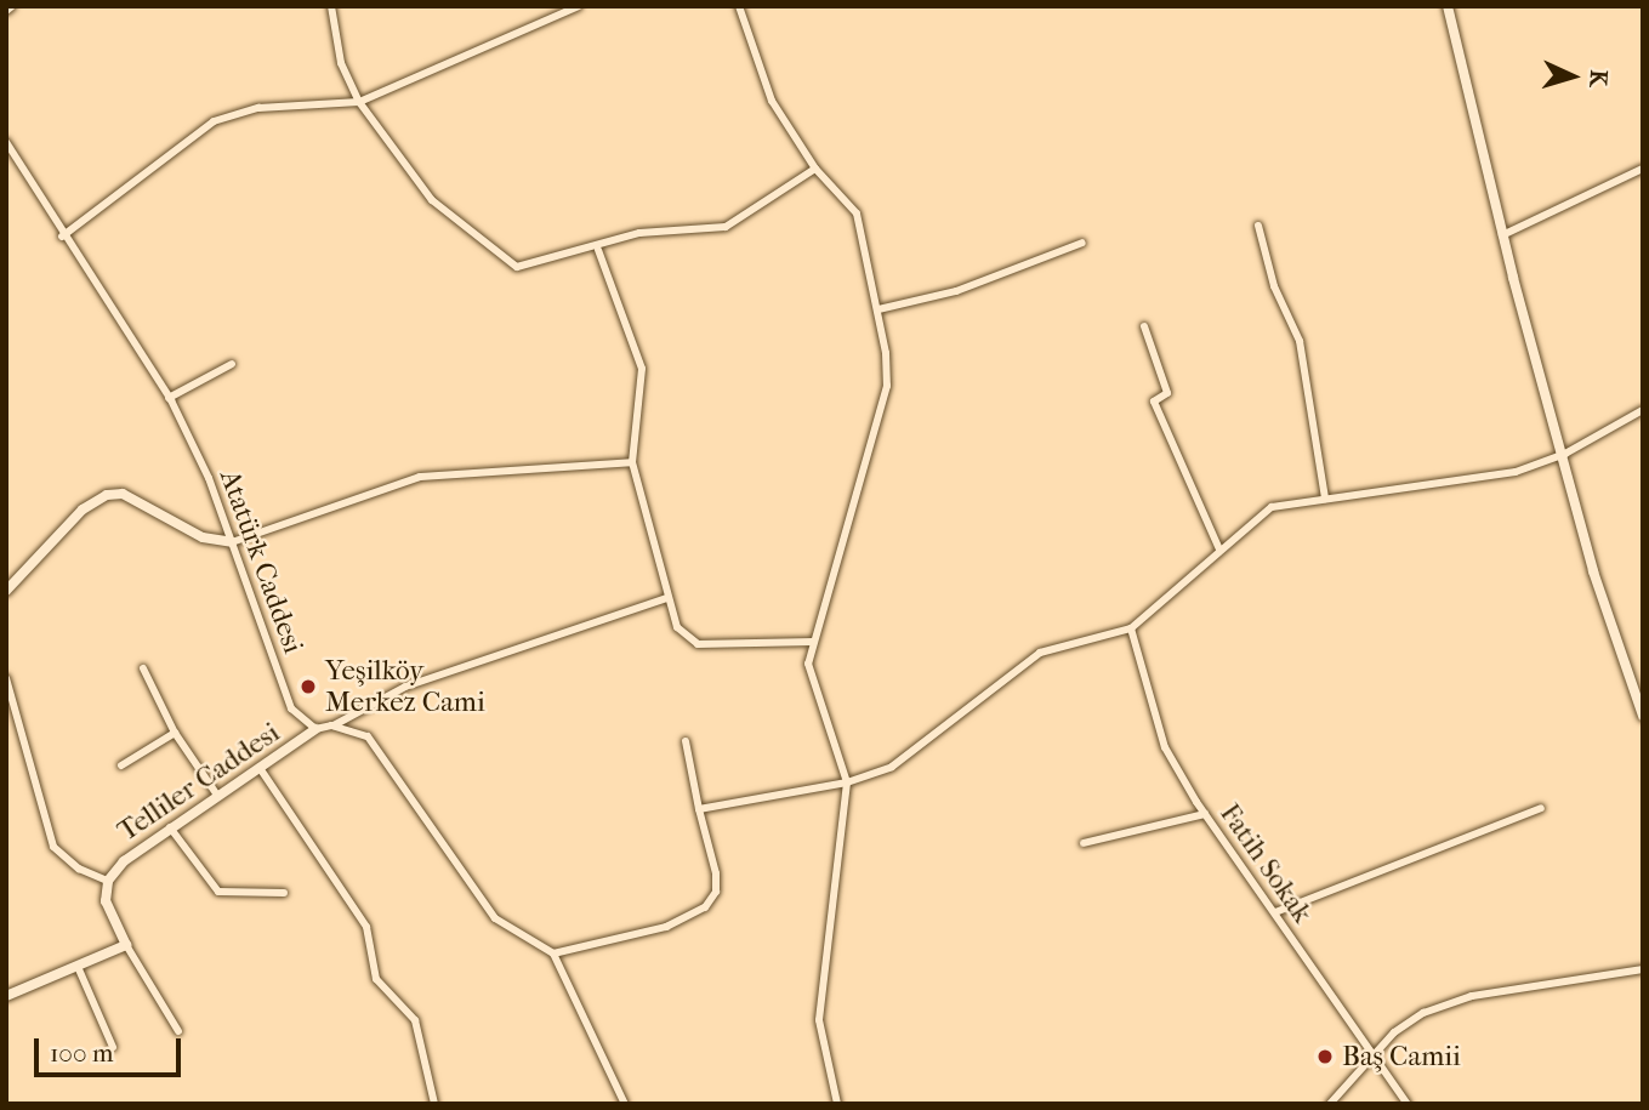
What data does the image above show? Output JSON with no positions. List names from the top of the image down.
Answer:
{
  "streets": {
    "street": ["Atatürk Caddesi", "Telliler Caddesi", "Fatih Sokak"]
  },
  "crossings": [
    ["Atatürk Caddesi", "Telliler Caddesi"]
  ],
  "places": ["Yeşilköy Merkez Cami", "Baş Camii"],
  "scale_bar": "100 m",
  "north": "right"
}
